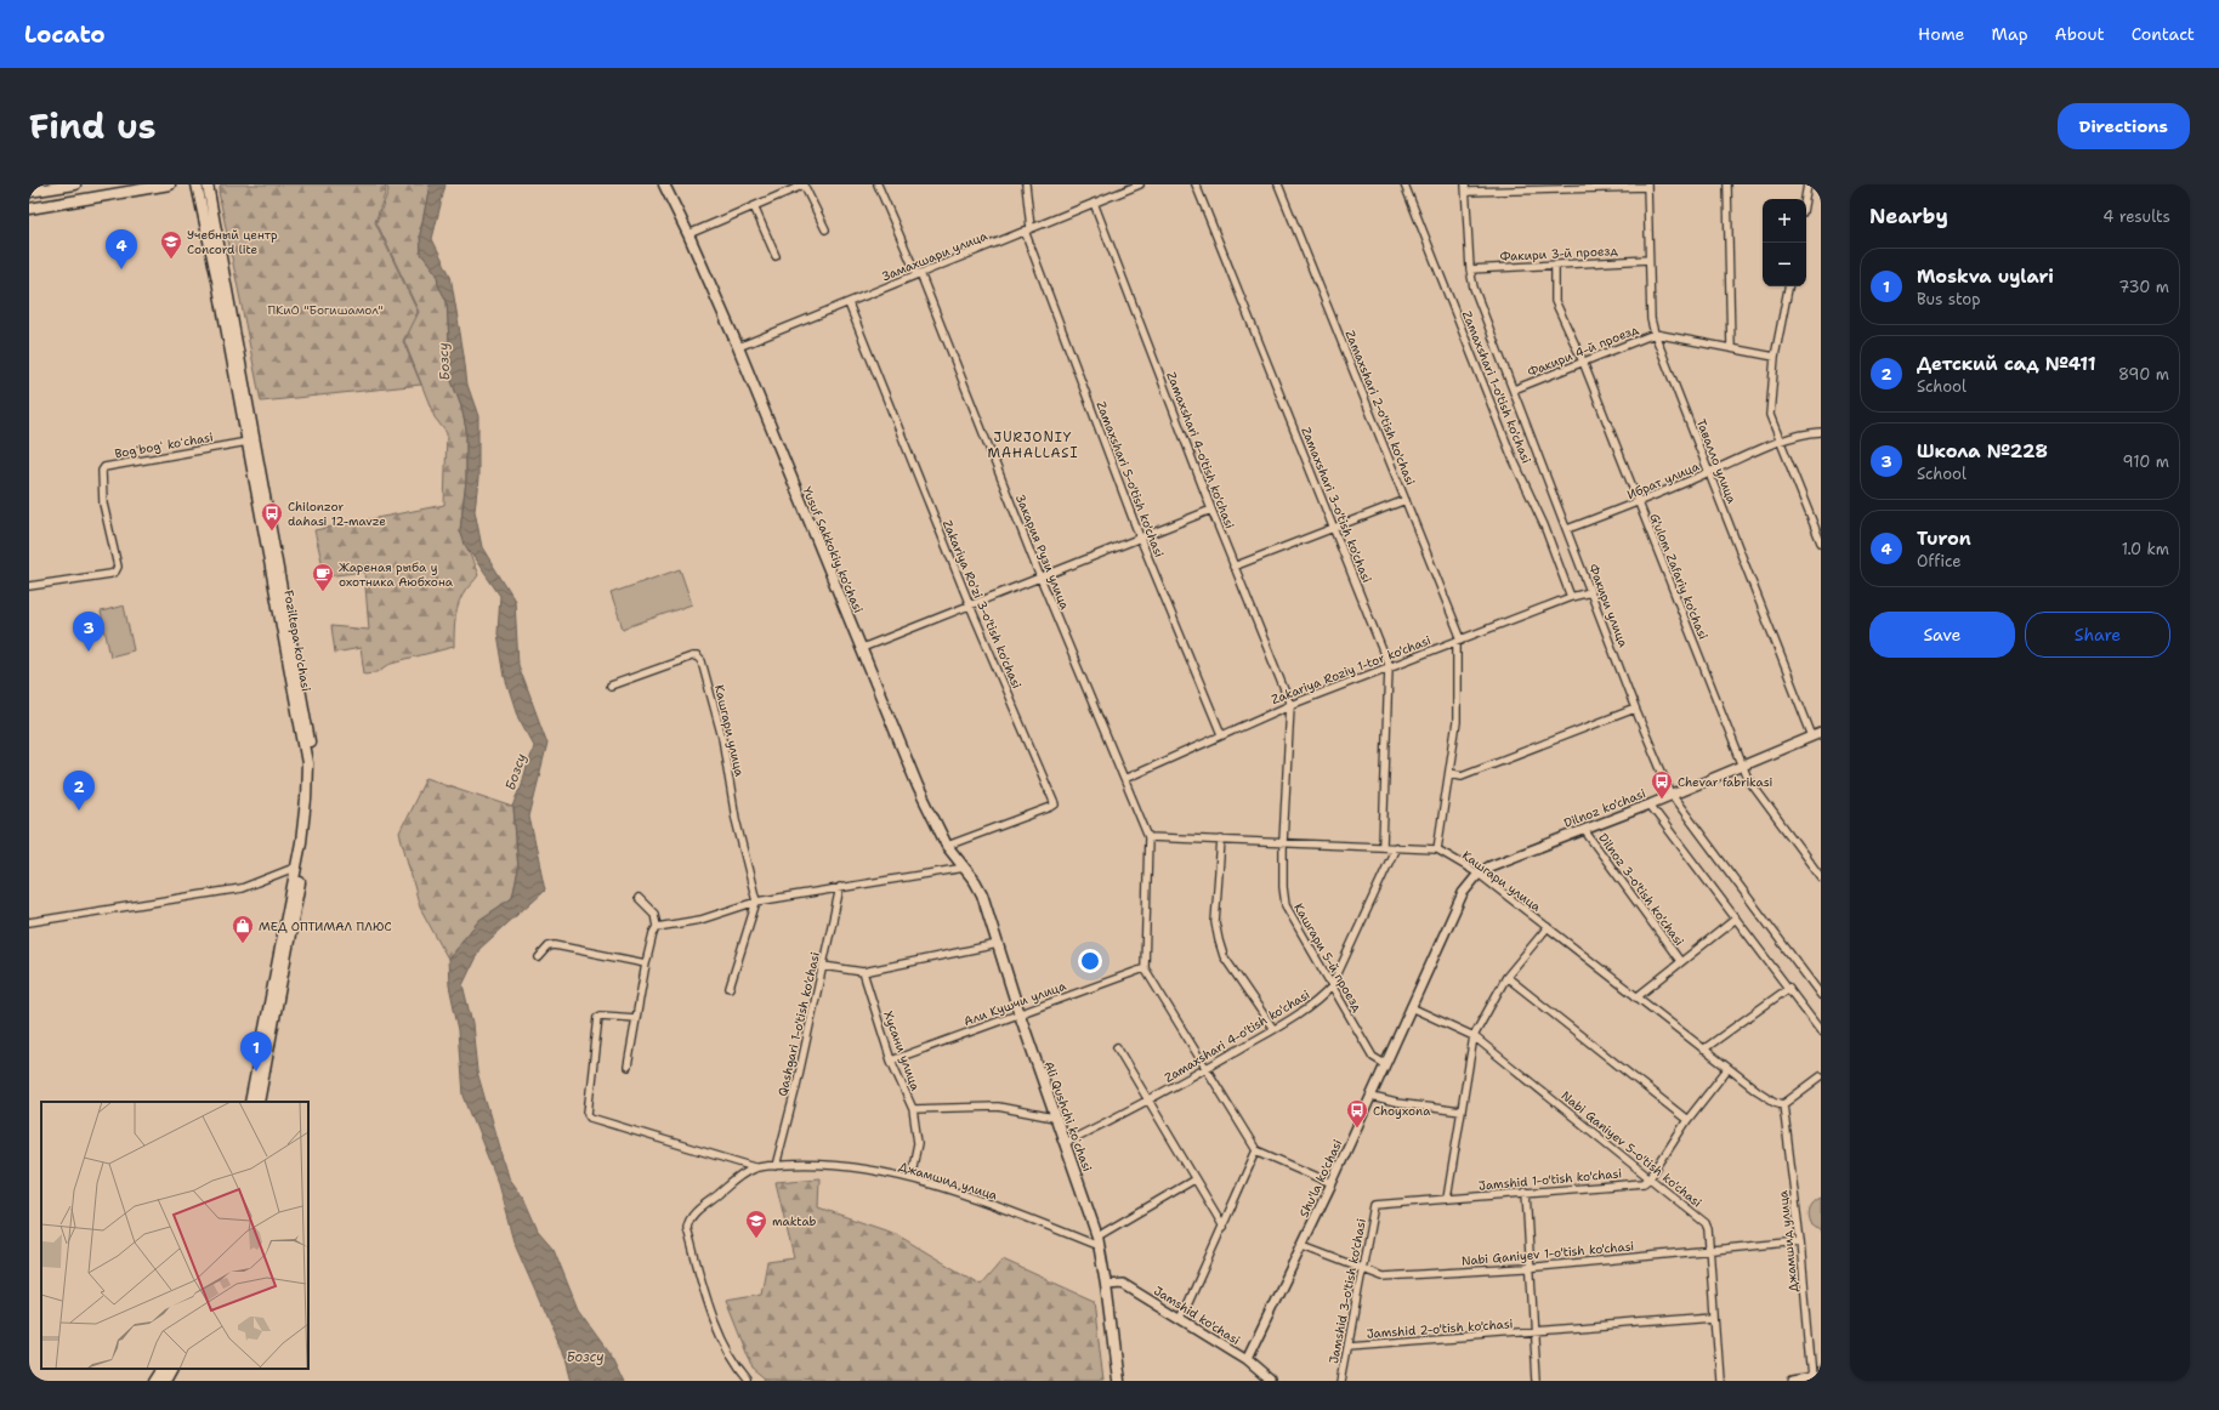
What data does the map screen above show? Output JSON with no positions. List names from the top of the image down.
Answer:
{
  "streets": {
    "main road": ["Yusuf Sakkokiy ko'chasi", "Foziltepa ko'chasi", "Ali Qushchi koʻchasi"],
    "street": [
      "Факири 3-й проезд",
      "Замахшари улица",
      "Факири 4-й проезд",
      "Zamaxshari 1-o'tish ko'chasi",
      "Zamaxshari 2-o'tish ko'chasi",
      "Bogʻbogʻ koʻchasi",
      "Zamaxshari 4-o'tish ko'chasi",
      "Тавалло улица",
      "Zamaxshari 5-o'tish ko'chasi",
      "Ибрат улица",
      "Zamaxshari 3-o'tish ko'chasi",
      "Закария Рузи улица",
      "G'ulom Zafariy ko'chasi",
      "Zakariya Ro'zi 3-o'tish ko'chasi",
      "Факири улица",
      "Zakariya Roziy 1-tor ko'chasi",
      "Кашгари улица",
      "Dilnoz ko'chasi",
      "Dilnoz 3-o'tish ko'chasi",
      "Кашгари 5-й проезд",
      "Али Кушчи улица",
      "Qashgari 1-o'tish ko'chasi",
      "Хусани улица",
      "Nabi Ganiyev 5-o'tish ko'chasi",
      "Shu'la ko'chasi",
      "Jamshid 1-o'tish ko'chasi",
      "Джамшид улица",
      "Nabi Ganiyev 1-o'tish ko'chasi",
      "Jamshid 3-o'tish ko'chasi",
      "Jamshid ko'chasi",
      "Jamshid 2-o'tish ko'chasi"
    ]
  },
  "crossings": [
    ["Факири 3-й проезд", "Тавалло улица"],
    ["Факири 3-й проезд", "G'ulom Zafariy ko'chasi"],
    ["Факири 3-й проезд", "Факири улица"],
    ["Замахшари улица", "Zamaxshari 4-o'tish ko'chasi"],
    ["Замахшари улица", "Zamaxshari 5-o'tish ko'chasi"],
    ["Замахшари улица", "Yusuf Sakkokiy ko'chasi"],
    ["Замахшари улица", "Закария Рузи улица"],
    ["Замахшари улица", "Zakariya Ro'zi 3-o'tish ko'chasi"],
    ["Факири 4-й проезд", "Тавалло улица"],
    ["Факири 4-й проезд", "G'ulom Zafariy ko'chasi"],
    ["Факири 4-й проезд", "Факири улица"],
    ["Zamaxshari 1-o'tish ko'chasi", "Zakariya Roziy 1-tor ko'chasi"],
    ["Zamaxshari 2-o'tish ko'chasi", "Zakariya Roziy 1-tor ko'chasi"],
    ["Zamaxshari 2-o'tish ko'chasi", "Кашгари улица"],
    ["Bogʻbogʻ koʻchasi", "Foziltepa ko'chasi"],
    ["Zamaxshari 4-o'tish ko'chasi", "Zakariya Roziy 1-tor ko'chasi"],
    ["Zamaxshari 4-o'tish ko'chasi", "Кашгари улица"],
    ["Zamaxshari 4-o'tish ko'chasi", "Кашгари 5-й проезд"],
    ["Zamaxshari 4-o'tish ko'chasi", "Ali Qushchi koʻchasi"],
    ["Тавалло улица", "Ибрат улица"],
    ["Тавалло улица", "Dilnoz ko'chasi"],
    ["Zamaxshari 5-o'tish ko'chasi", "Zakariya Roziy 1-tor ko'chasi"],
    ["Ибрат улица", "G'ulom Zafariy ko'chasi"],
    ["Ибрат улица", "Факири улица"],
    ["Zamaxshari 3-o'tish ko'chasi", "Zakariya Roziy 1-tor ko'chasi"],
    ["Zamaxshari 3-o'tish ko'chasi", "Кашгари улица"],
    ["Yusuf Sakkokiy ko'chasi", "Zakariya Ro'zi 3-o'tish ko'chasi"],
    ["Yusuf Sakkokiy ko'chasi", "Ali Qushchi koʻchasi"],
    ["Закария Рузи улица", "Zakariya Roziy 1-tor ko'chasi"],
    ["Закария Рузи улица", "Кашгари улица"],
    ["G'ulom Zafariy ko'chasi", "Dilnoz ko'chasi"],
    ["Факири улица", "Zakariya Roziy 1-tor ko'chasi"],
    ["Факири улица", "Dilnoz ko'chasi"],
    ["Zakariya Roziy 1-tor ko'chasi", "Кашгари 5-й проезд"],
    ["Кашгари улица", "Dilnoz ko'chasi"],
    ["Кашгари улица", "Кашгари 5-й проезд"],
    ["Кашгари улица", "Shu'la ko'chasi"],
    ["Кашгари улица", "Джамшид улица"],
    ["Dilnoz ko'chasi", "Dilnoz 3-o'tish ko'chasi"],
    ["Dilnoz ko'chasi", "Shu'la ko'chasi"],
    ["Кашгари 5-й проезд", "Shu'la ko'chasi"],
    ["Али Кушчи улица", "Хусани улица"],
    ["Али Кушчи улица", "Ali Qushchi koʻchasi"],
    ["Qashgari 1-o'tish ko'chasi", "Джамшид улица"],
    ["Хусани улица", "Джамшид улица"],
    ["Ali Qushchi koʻchasi", "Джамшид улица"],
    ["Ali Qushchi koʻchasi", "Jamshid ko'chasi"],
    ["Nabi Ganiyev 5-o'tish ko'chasi", "Shu'la ko'chasi"],
    ["Nabi Ganiyev 5-o'tish ko'chasi", "Jamshid 1-o'tish ko'chasi"],
    ["Nabi Ganiyev 5-o'tish ko'chasi", "Nabi Ganiyev 1-o'tish ko'chasi"],
    ["Nabi Ganiyev 5-o'tish ko'chasi", "Jamshid 2-o'tish ko'chasi"],
    ["Shu'la ko'chasi", "Nabi Ganiyev 1-o'tish ko'chasi"],
    ["Shu'la ko'chasi", "Jamshid ko'chasi"],
    ["Jamshid 1-o'tish ko'chasi", "Jamshid 3-o'tish ko'chasi"],
    ["Джамшид улица", "Nabi Ganiyev 1-o'tish ko'chasi"],
    ["Nabi Ganiyev 1-o'tish ko'chasi", "Jamshid 3-o'tish ko'chasi"],
    ["Jamshid 3-o'tish ko'chasi", "Jamshid 2-o'tish ko'chasi"]
  ],
  "districts": ["JURJONIY MAHALLASI"],
  "water": ["Бозсу"],
  "parks": ["ПКиО \"Богишамол\""],
  "places": {
    "school or university": ["Учебный центр Concord lite", "maktab"],
    "bus stop": ["Chilonzor dahasi 12-mavze", "Chevar fabrikasi", "Choyxona"],
    "cafe": ["Жареная рыба у охотника Аюбхона"],
    "shop": ["МЕД ОПТИМАЛ ПЛЮС"]
  },
  "page": {
    "header": "Locato",
    "nav": [
      "Home",
      "Map",
      "About",
      "Contact"
    ],
    "title": "Find us",
    "buttons": [
      "Directions",
      ["Save", "Share"]
    ],
    "heading": ["Nearby", "4 results"],
    "map_buttons": ["+", "−"],
    "pins": [
      "4",
      "3",
      "2",
      "1"
    ],
    "list": [
      {
        "mark": "1",
        "name": "Moskva uylari",
        "note": "Bus stop",
        "value": "730 m"
      },
      {
        "mark": "2",
        "name": "Детский сад №411",
        "note": "School",
        "value": "890 m"
      },
      {
        "mark": "3",
        "name": "Школа №228",
        "note": "School",
        "value": "910 m"
      },
      {
        "mark": "4",
        "name": "Turon",
        "note": "Office",
        "value": "1.0 km"
      }
    ]
  }
}
